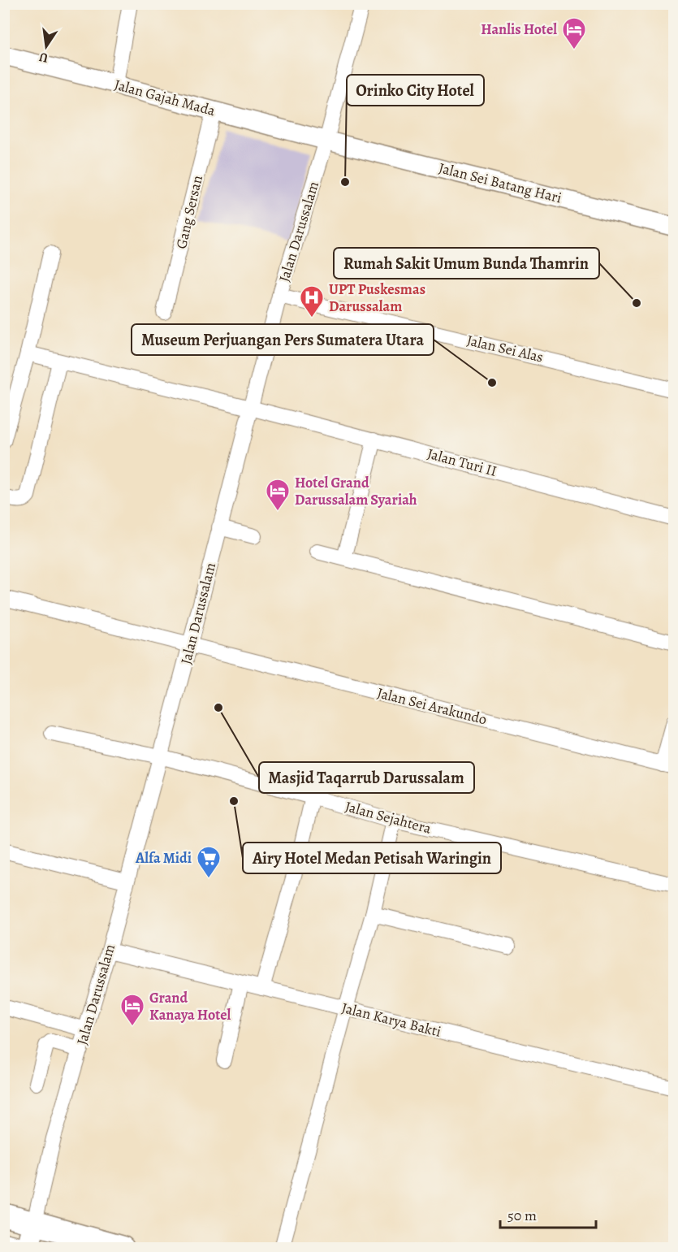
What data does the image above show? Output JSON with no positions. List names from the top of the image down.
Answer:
{
  "streets": {
    "street": [
      "Jalan Gajah Mada",
      "Jalan Sei Batang Hari",
      "Gang Sersan",
      "Jalan Darussalam",
      "Jalan Sei Alas",
      "Jalan Turi II",
      "Jalan Sei Arakundo",
      "Jalan Sejahtera",
      "Jalan Karya Bakti"
    ]
  },
  "crossings": [
    ["Jalan Gajah Mada", "Jalan Sei Batang Hari"],
    ["Jalan Gajah Mada", "Gang Sersan"],
    ["Jalan Gajah Mada", "Jalan Darussalam"],
    ["Jalan Sei Batang Hari", "Jalan Darussalam"],
    ["Jalan Darussalam", "Jalan Sei Alas"],
    ["Jalan Darussalam", "Jalan Turi II"],
    ["Jalan Darussalam", "Jalan Sei Arakundo"],
    ["Jalan Darussalam", "Jalan Sejahtera"],
    ["Jalan Darussalam", "Jalan Karya Bakti"]
  ],
  "places": {
    "hotel": ["Hanlis Hotel", "Hotel Grand Darussalam Syariah", "Grand Kanaya Hotel"],
    "other": [
      "Orinko City Hotel",
      "Rumah Sakit Umum Bunda Thamrin",
      "Museum Perjuangan Pers Sumatera Utara",
      "Masjid Taqarrub Darussalam",
      "Airy Hotel Medan Petisah Waringin"
    ],
    "hospital": ["UPT Puskesmas Darussalam"],
    "supermarket": ["Alfa Midi"]
  },
  "scale_bar": "50 m",
  "north": "bottom"
}
